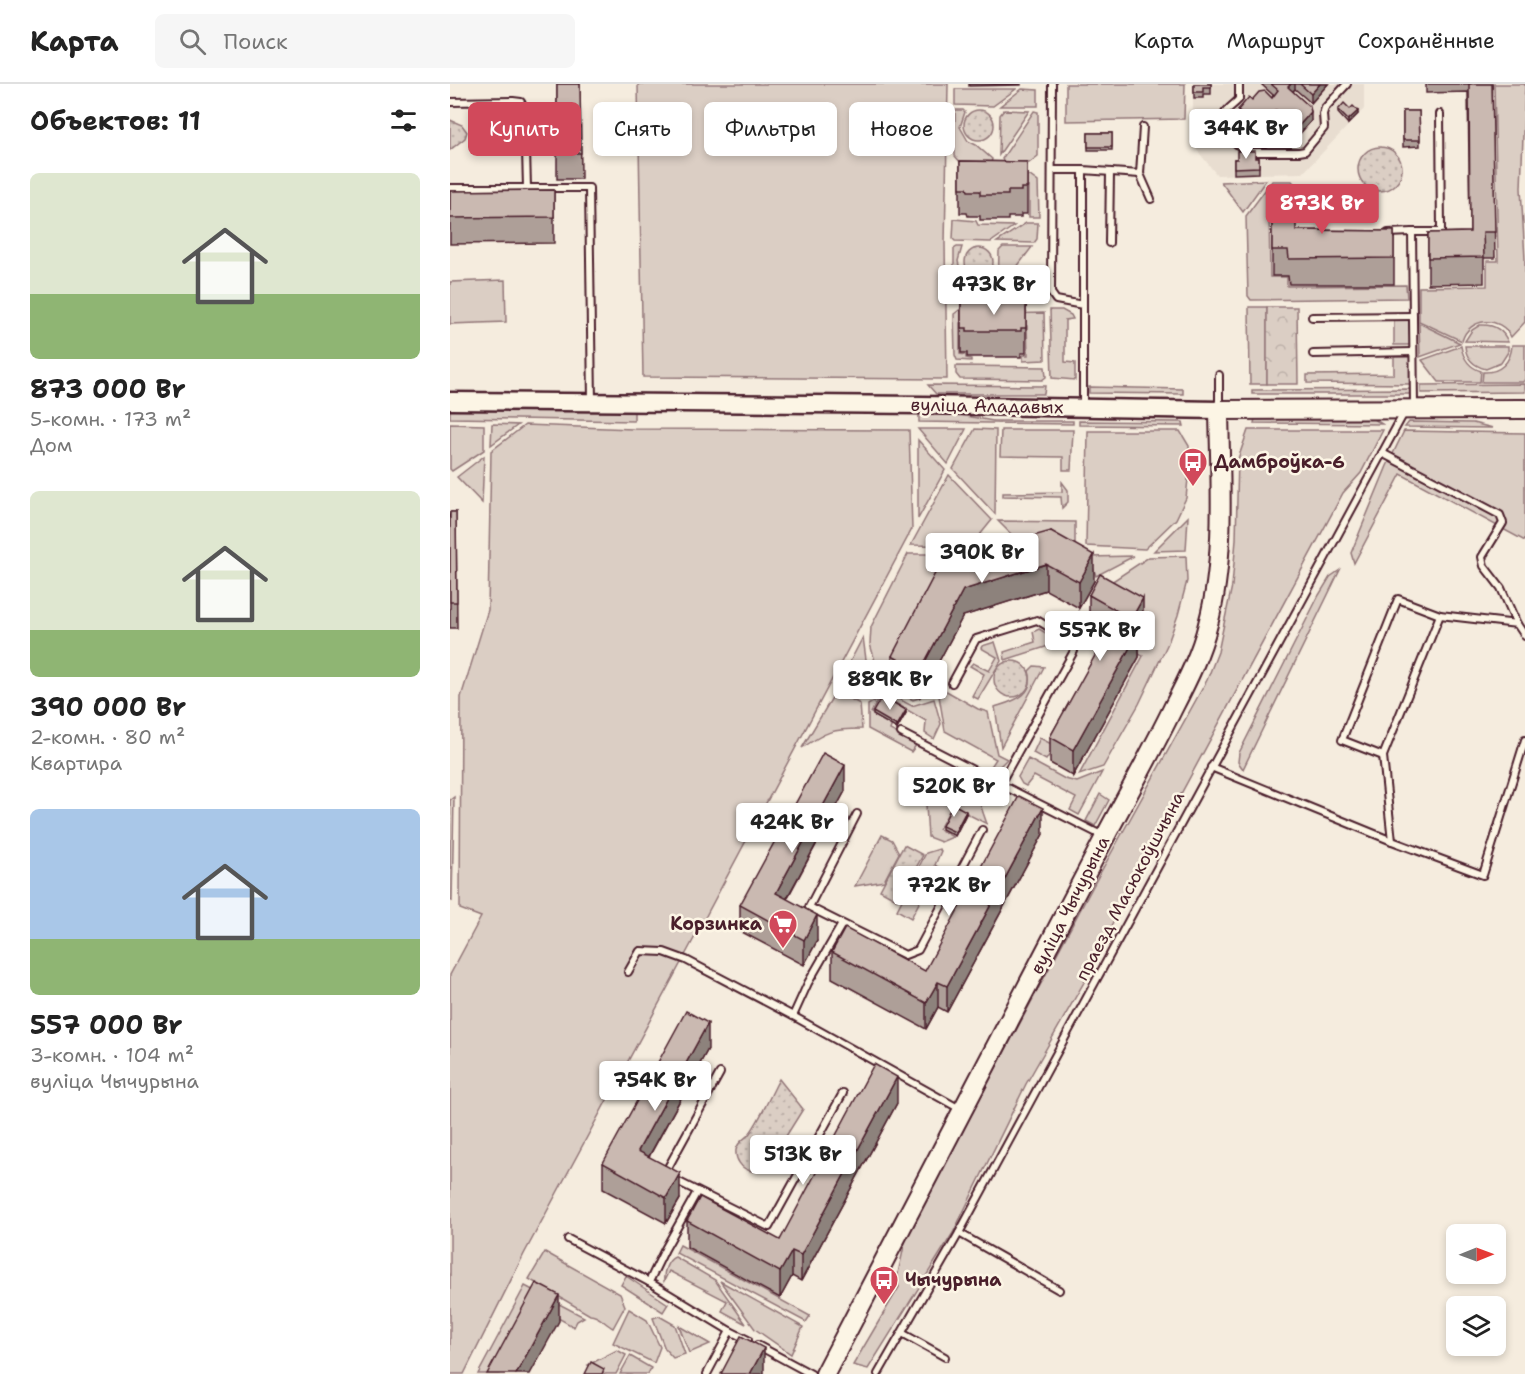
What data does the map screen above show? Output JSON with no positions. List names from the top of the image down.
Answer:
{
  "streets": {
    "main road": ["вуліца Аладавых", "вуліца Чычурына"],
    "lane": ["праезд Масюкоўшчына"]
  },
  "crossings": [
    ["вуліца Аладавых", "праезд Масюкоўшчына"],
    ["вуліца Аладавых", "вуліца Чычурына"]
  ],
  "places": {
    "bus stop": ["Дамброўка-6", "Чычурына"],
    "supermarket": ["Корзинка"]
  },
  "north": "right",
  "page": {
    "header": "Карта",
    "search": "Поиск",
    "nav": ["Карта", "Маршрут", "Сохранённые"],
    "heading": "Объектов: 11",
    "chip": [
      "Купить",
      "Снять",
      "Фильтры",
      "Новое"
    ],
    "price": [
      "344K Br",
      "873K Br",
      "473K Br",
      "390K Br",
      "557K Br",
      "889K Br",
      "520K Br",
      "424K Br",
      "772K Br",
      "754K Br",
      "513K Br"
    ],
    "list": [
      {
        "name": "873 000 Br",
        "note": "5-комн. · 173 m² · Дом"
      },
      {
        "name": "390 000 Br",
        "note": "2-комн. · 80 m² · Квартира"
      },
      {
        "name": "557 000 Br",
        "note": "3-комн. · 104 m² · вуліца Чычурына"
      }
    ]
  }
}
